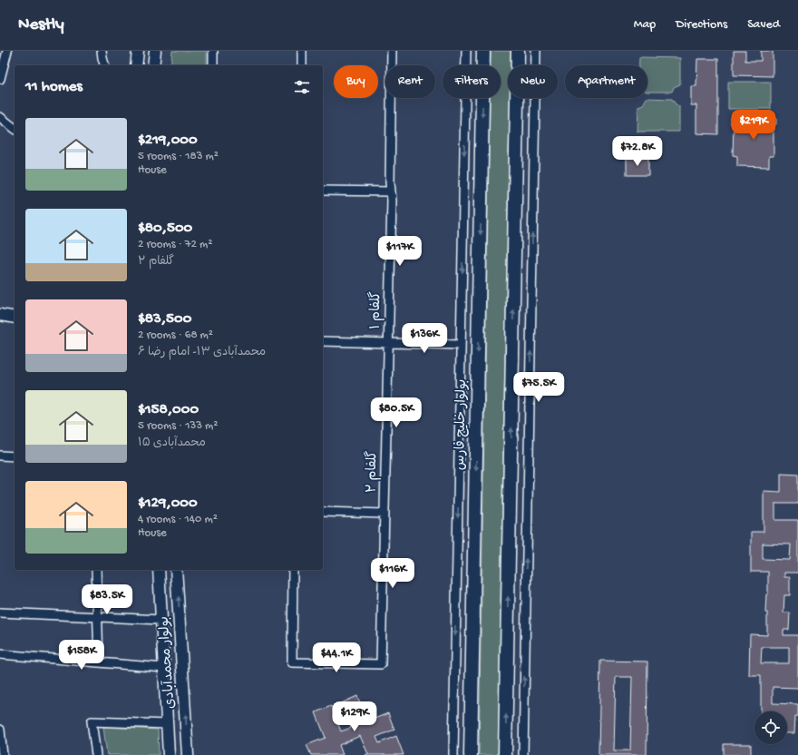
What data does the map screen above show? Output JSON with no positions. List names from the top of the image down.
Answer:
{
  "streets": {
    "highway": ["بولوار خلیج فارس"],
    "main road": ["بولوار محمدآبادی"],
    "street": ["گلفام ۱", "گلفام ۲"]
  },
  "crossings": [
    ["گلفام ۱", "گلفام ۲"]
  ],
  "page": {
    "header": "Nestly",
    "nav": ["Map", "Directions", "Saved"],
    "chip": [
      "Buy",
      "Rent",
      "Filters",
      "New",
      "Apartment"
    ],
    "heading": "11 homes",
    "list": [
      {
        "name": "$219,000",
        "note": "5 rooms · 183 m² · House"
      },
      {
        "name": "$80,500",
        "note": "2 rooms · 72 m² · گلفام ۲"
      },
      {
        "name": "$83,500",
        "note": "2 rooms · 68 m² · محمدآبادی ۱۳- امام رضا ۶"
      },
      {
        "name": "$158,000",
        "note": "5 rooms · 133 m² · محمدآبادی ۱۵"
      },
      {
        "name": "$129,000",
        "note": "4 rooms · 140 m² · House"
      }
    ],
    "price": [
      "$219K",
      "$72.8K",
      "$117K",
      "$136K",
      "$75.5K",
      "$80.5K",
      "$116K",
      "$83.5K",
      "$158K",
      "$44.1K",
      "$129K"
    ]
  }
}
